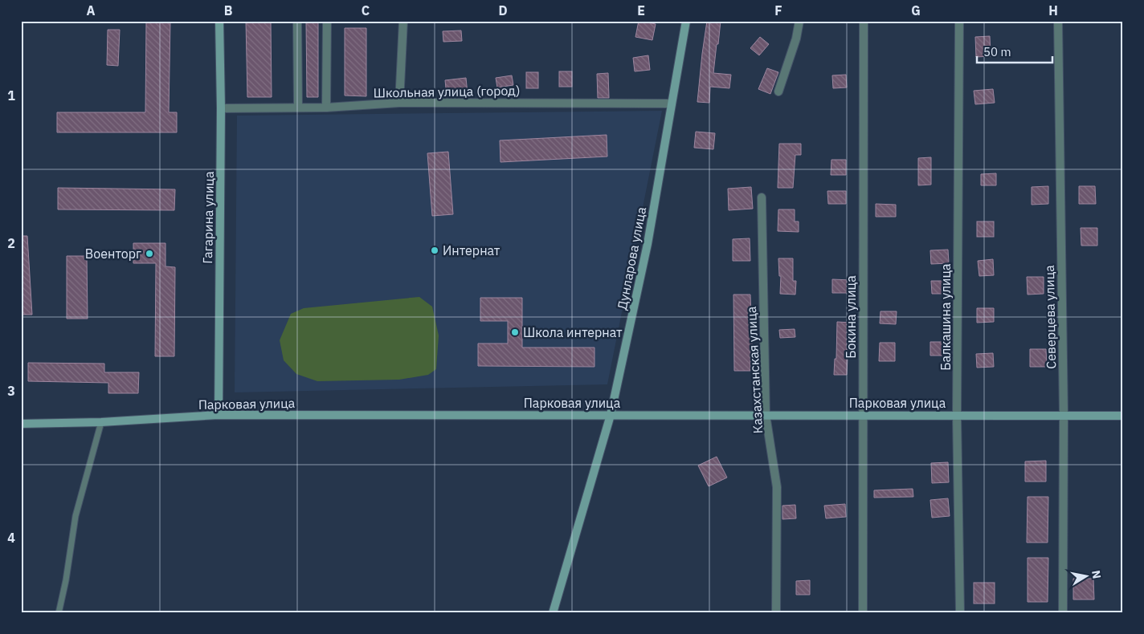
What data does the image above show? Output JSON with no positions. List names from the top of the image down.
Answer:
{
  "streets": {
    "street": [
      "Школьная улица (город)",
      "Гагарина улица",
      "Дунларова улица",
      "Бокина улица",
      "Балкашина улица",
      "Северцева улица",
      "Казахстанская улица",
      "Парковая улица"
    ]
  },
  "crossings": [
    ["Школьная улица (город)", "Гагарина улица"],
    ["Школьная улица (город)", "Дунларова улица"],
    ["Гагарина улица", "Парковая улица"],
    ["Дунларова улица", "Парковая улица"],
    ["Бокина улица", "Парковая улица"],
    ["Балкашина улица", "Парковая улица"],
    ["Северцева улица", "Парковая улица"],
    ["Казахстанская улица", "Парковая улица"]
  ],
  "places": ["Интернат", "Военторг", "Школа интернат"],
  "scale_bar": "50 m",
  "north": "right",
  "grid": {
    "columns": [
      "A",
      "B",
      "C",
      "D",
      "E",
      "F",
      "G",
      "H"
    ],
    "rows": [
      "1",
      "2",
      "3",
      "4"
    ]
  }
}
